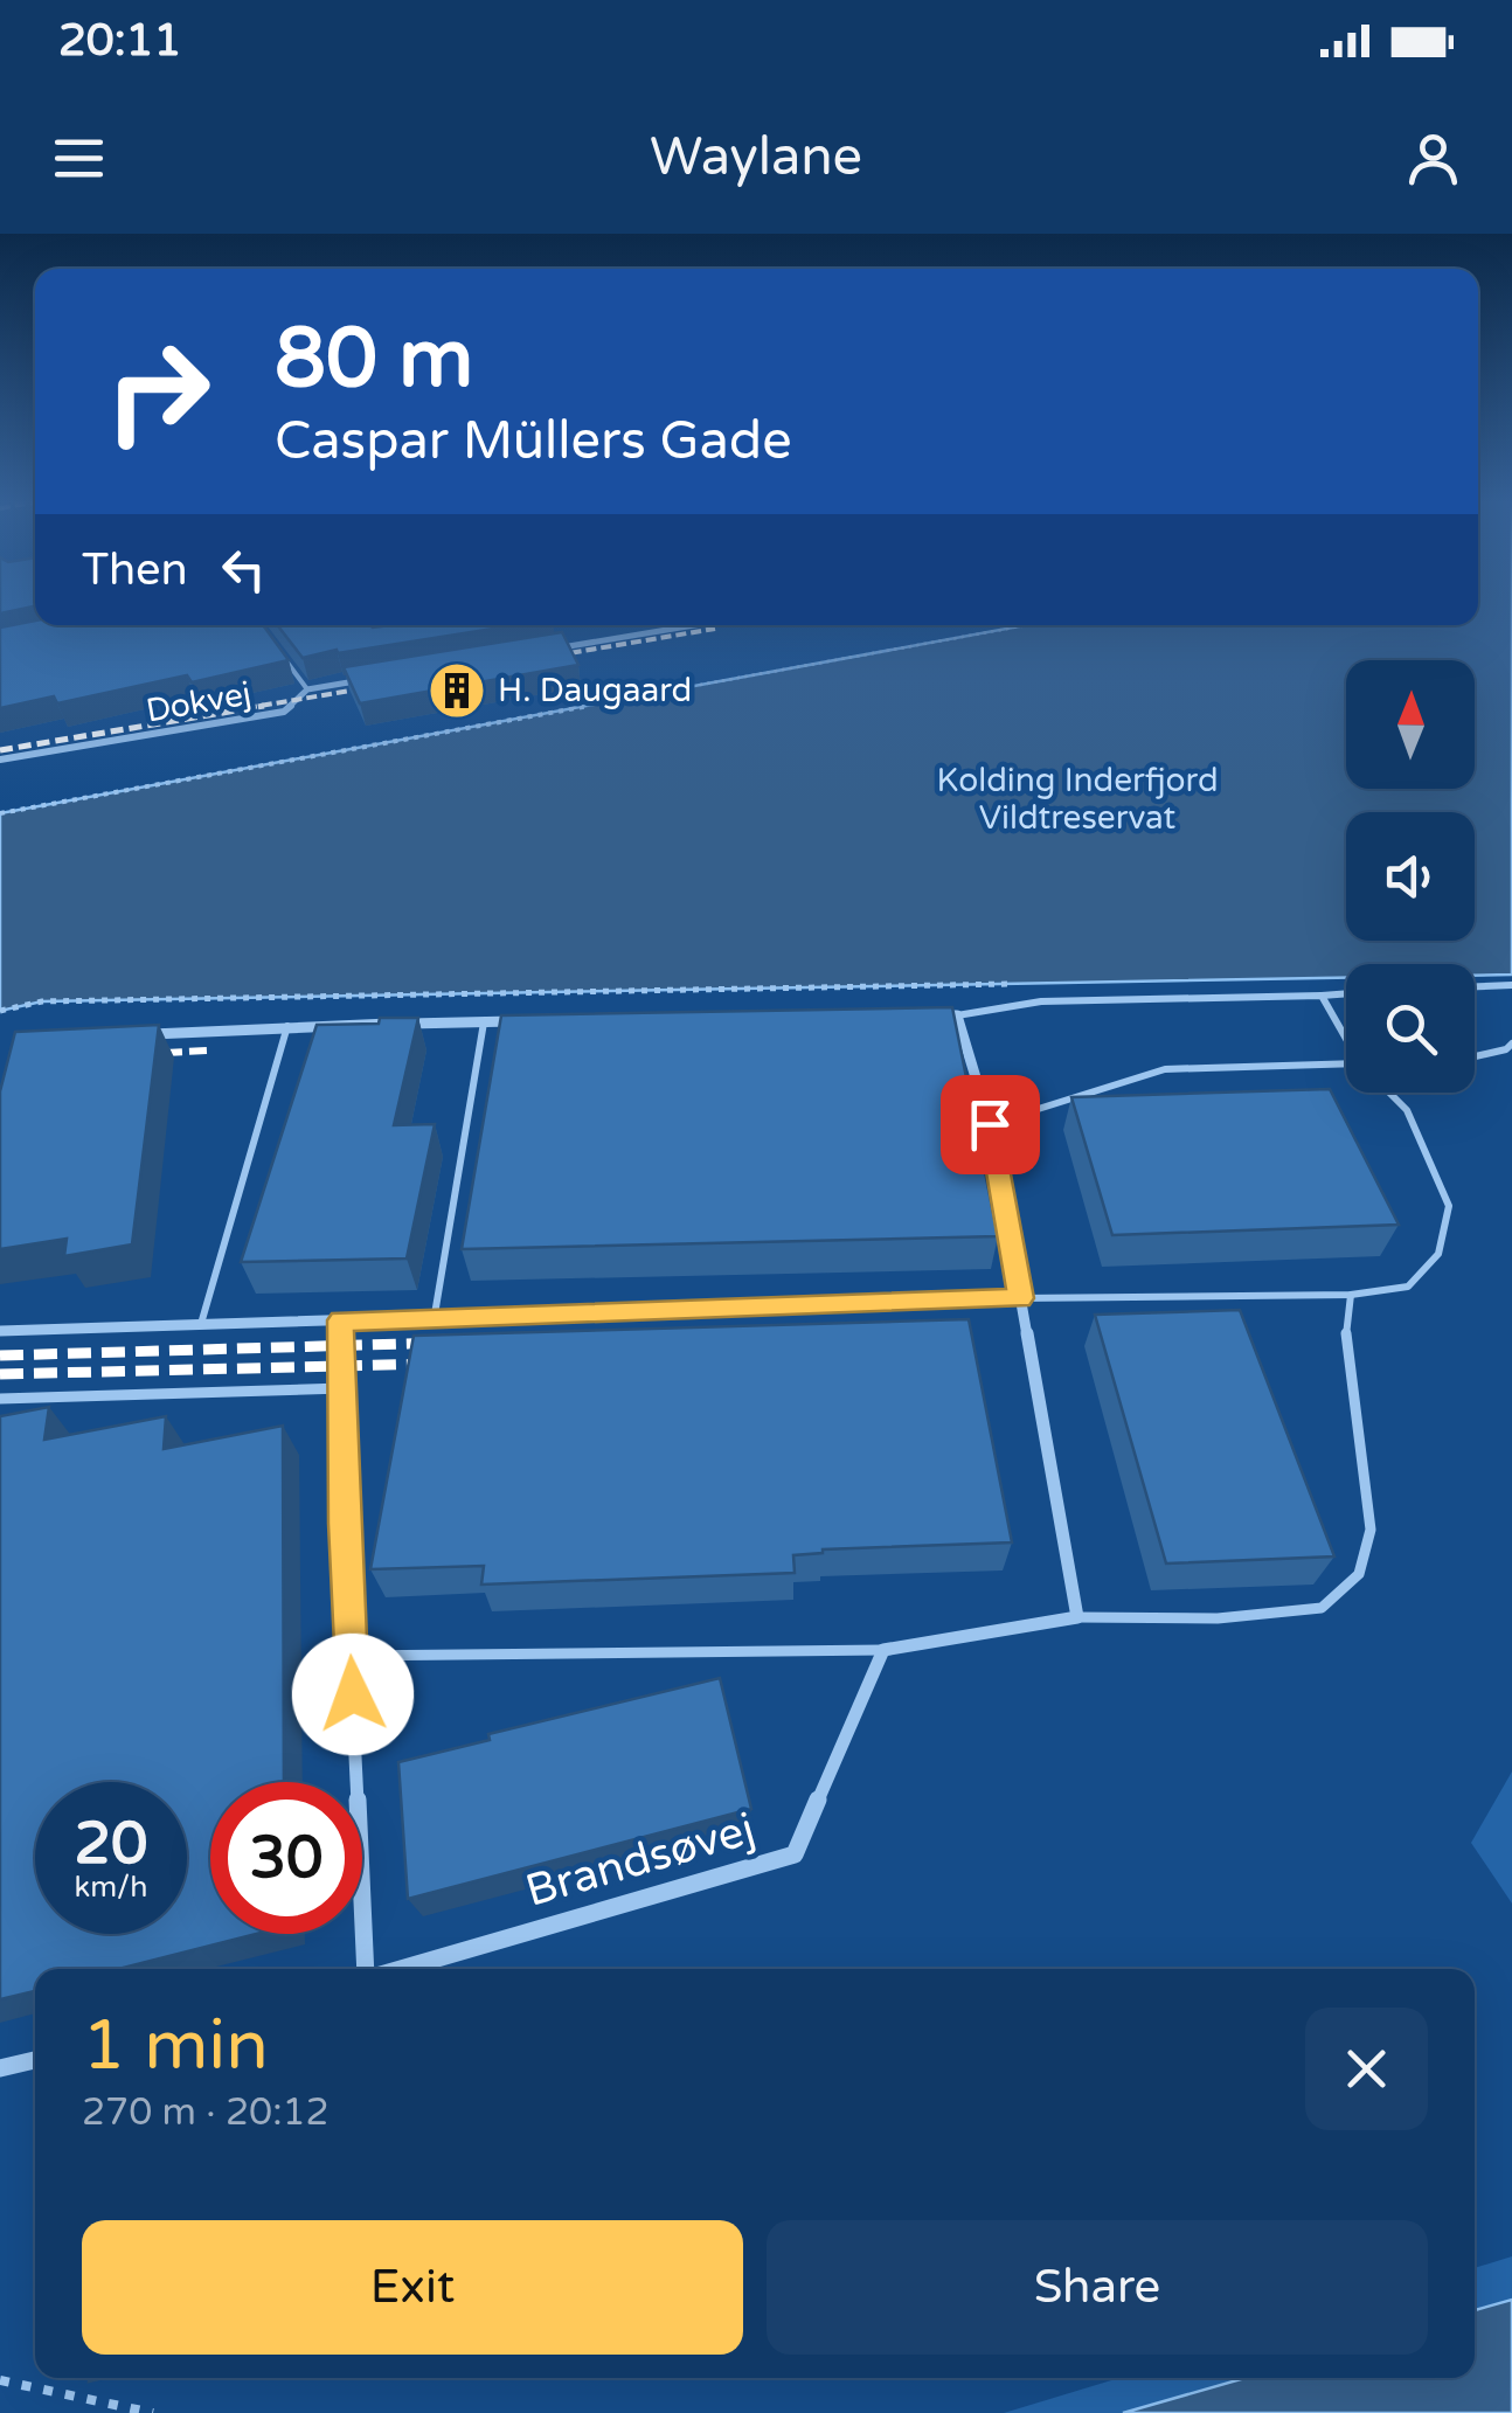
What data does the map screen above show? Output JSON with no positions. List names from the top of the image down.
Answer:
{
  "streets": {
    "street": ["Dokvej", "Brandsøvej"]
  },
  "parks": ["Kolding Inderfjord Vildtreservat"],
  "places": {
    "building": ["H. Daugaard"]
  },
  "north": "top",
  "page": {
    "status": "20:11",
    "header": "Waylane",
    "turn": ["80 m", "Caspar Müllers Gade"],
    "then": "Then",
    "speed": "20 km/h",
    "limit": "30",
    "heading": ["1 min", "270 m · 20:12"],
    "buttons": ["Exit", "Share"]
  }
}
